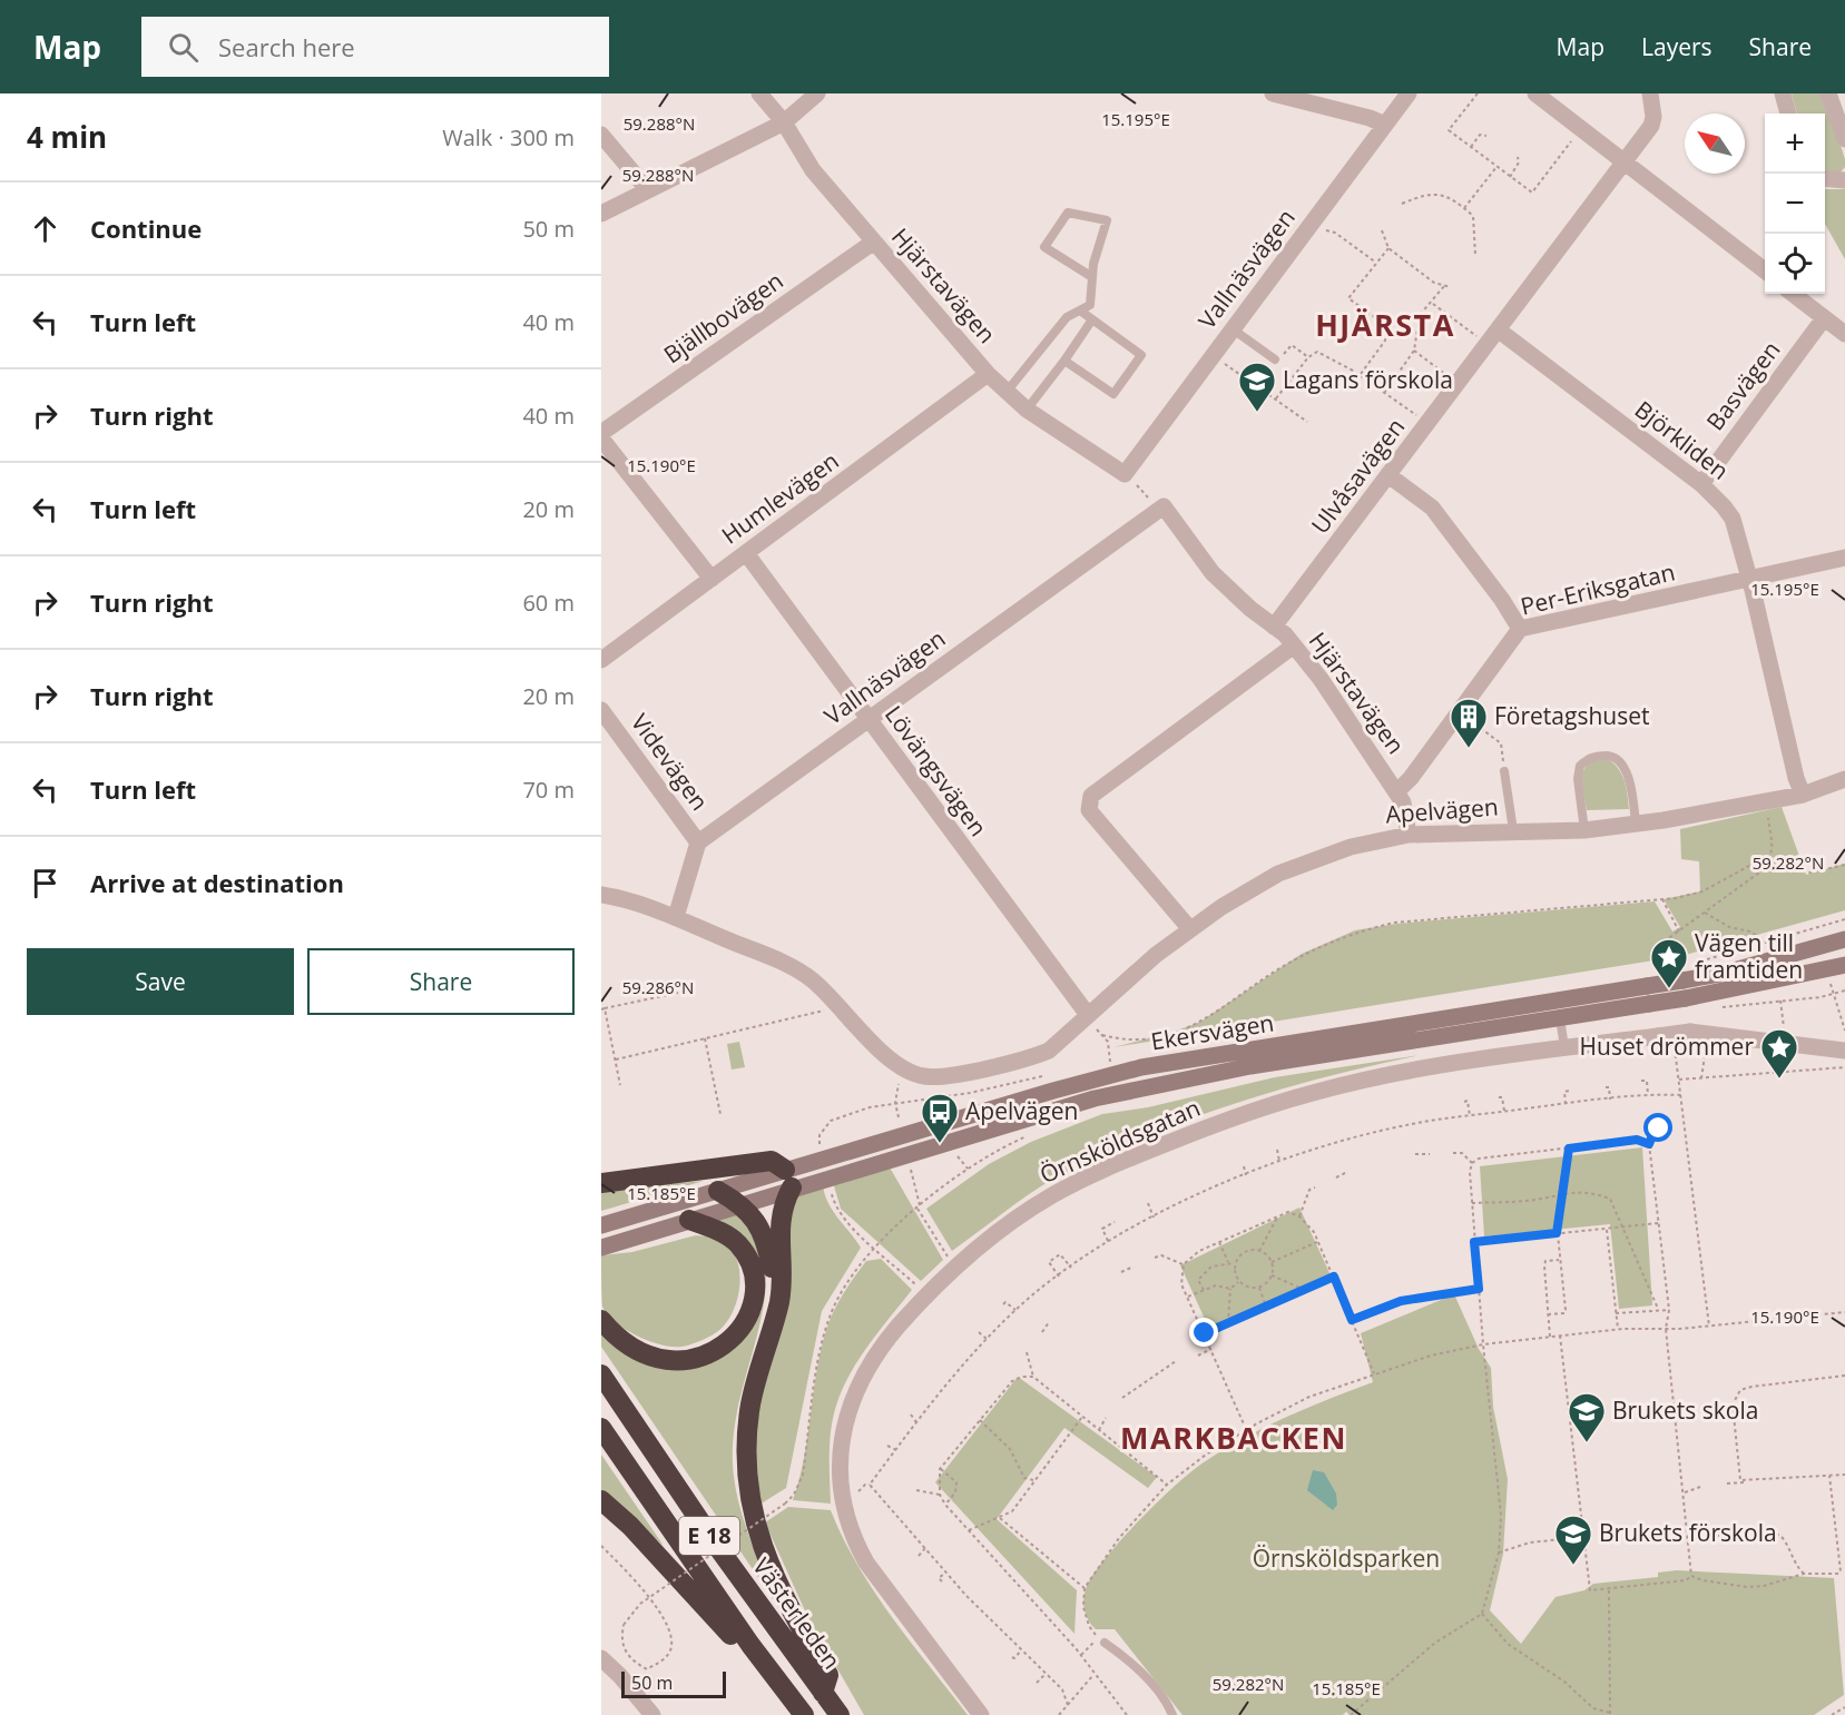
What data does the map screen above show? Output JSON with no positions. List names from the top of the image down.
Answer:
{
  "streets": {
    "highway": ["E 18", "Västerleden"],
    "main road": ["Ekersvägen"],
    "street": [
      "Vallnäsvägen",
      "Hjärstavägen",
      "Bjällbovägen",
      "Basvägen",
      "Björkliden",
      "Ulvåsavägen",
      "Humlevägen",
      "Per-Eriksgatan",
      "Videvägen",
      "Lövängsvägen",
      "Apelvägen",
      "Örnsköldsgatan"
    ]
  },
  "crossings": [
    ["Vallnäsvägen", "Hjärstavägen"],
    ["Vallnäsvägen", "Videvägen"],
    ["Vallnäsvägen", "Lövängsvägen"],
    ["Hjärstavägen", "Bjällbovägen"],
    ["Hjärstavägen", "Ulvåsavägen"],
    ["Hjärstavägen", "Humlevägen"],
    ["Hjärstavägen", "Per-Eriksgatan"],
    ["Hjärstavägen", "Apelvägen"],
    ["Basvägen", "Björkliden"],
    ["Björkliden", "Ulvåsavägen"],
    ["Björkliden", "Per-Eriksgatan"],
    ["Björkliden", "Apelvägen"],
    ["Humlevägen", "Lövängsvägen"],
    ["Lövängsvägen", "Apelvägen"],
    ["Ekersvägen", "E 18"],
    ["E 18", "Västerleden"]
  ],
  "districts": ["HJÄRSTA", "MARKBACKEN"],
  "parks": ["Örnsköldsparken"],
  "places": {
    "school or university": ["Lagans förskola", "Brukets skola", "Brukets förskola"],
    "building": ["Företagshuset"],
    "place": ["Vägen till framtiden", "Huset drömmer"],
    "bus stop": ["Apelvägen"]
  },
  "scale_bar": "50 m",
  "north": "top left",
  "page": {
    "header": "Map",
    "search": "Search here",
    "nav": ["Map", "Layers", "Share"],
    "heading": ["4 min", "Walk · 300 m"],
    "map_buttons": ["+", "−"],
    "list": [
      ["Continue", "50 m"],
      ["Turn left", "40 m"],
      ["Turn right", "40 m"],
      ["Turn left", "20 m"],
      ["Turn right", "60 m"],
      ["Turn right", "20 m"],
      ["Turn left", "70 m"],
      "Arrive at destination"
    ],
    "buttons": ["Save", "Share"],
    "scale": "50 m"
  },
  "coordinates": [
    "15.195°E",
    "59.288°N",
    "15.190°E",
    "59.282°N",
    "59.286°N",
    "15.185°E"
  ]
}
